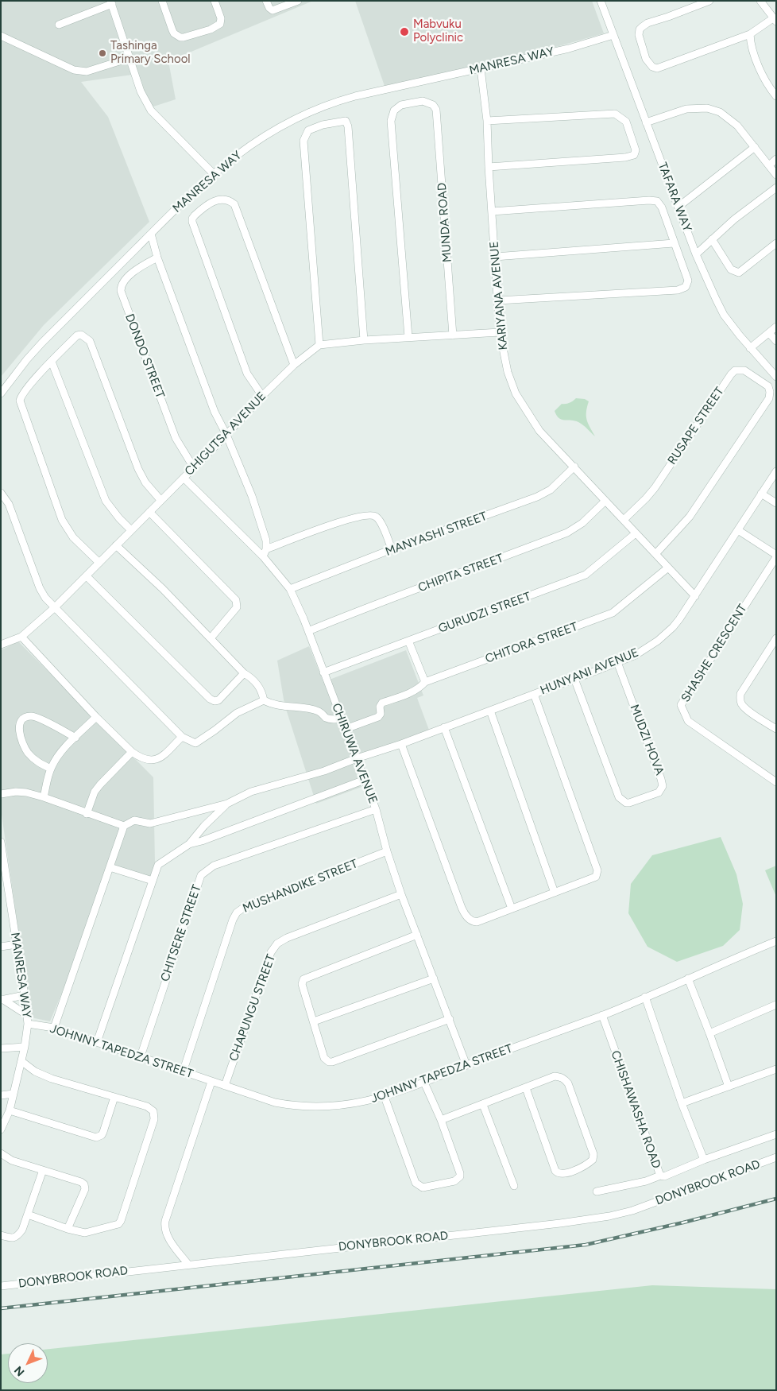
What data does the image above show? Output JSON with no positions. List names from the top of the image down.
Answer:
{
  "streets": {
    "street": [
      "MANRESA WAY",
      "TAFARA WAY",
      "MUNDA ROAD",
      "KARIYANA AVENUE",
      "DONDO STREET",
      "RUSAPE STREET",
      "CHIGUTSA AVENUE",
      "MANYASHI STREET",
      "CHIPITA STREET",
      "GURUDZI STREET",
      "CHITORA STREET",
      "SHASHE CRESCENT",
      "HUNYANI AVENUE",
      "MUDZI HOVA",
      "CHIRUWA AVENUE",
      "MUSHANDIKE STREET",
      "CHITSERE STREET",
      "CHAPUNGU STREET",
      "JOHNNY TAPEDZA STREET",
      "CHISHAWASHA ROAD",
      "DONYBROOK ROAD"
    ]
  },
  "crossings": [
    ["MANRESA WAY", "TAFARA WAY"],
    ["MANRESA WAY", "KARIYANA AVENUE"],
    ["MANRESA WAY", "JOHNNY TAPEDZA STREET"],
    ["KARIYANA AVENUE", "RUSAPE STREET"],
    ["KARIYANA AVENUE", "MANYASHI STREET"],
    ["KARIYANA AVENUE", "CHIPITA STREET"],
    ["KARIYANA AVENUE", "GURUDZI STREET"],
    ["KARIYANA AVENUE", "CHITORA STREET"],
    ["KARIYANA AVENUE", "HUNYANI AVENUE"],
    ["DONDO STREET", "CHIGUTSA AVENUE"],
    ["CHIGUTSA AVENUE", "CHIRUWA AVENUE"],
    ["MANYASHI STREET", "CHIRUWA AVENUE"],
    ["CHIPITA STREET", "CHIRUWA AVENUE"],
    ["GURUDZI STREET", "CHIRUWA AVENUE"],
    ["CHITORA STREET", "CHIRUWA AVENUE"],
    ["HUNYANI AVENUE", "MUDZI HOVA"],
    ["HUNYANI AVENUE", "CHIRUWA AVENUE"],
    ["CHIRUWA AVENUE", "MUSHANDIKE STREET"],
    ["CHIRUWA AVENUE", "CHITSERE STREET"],
    ["CHIRUWA AVENUE", "CHAPUNGU STREET"],
    ["CHIRUWA AVENUE", "JOHNNY TAPEDZA STREET"],
    ["MUSHANDIKE STREET", "JOHNNY TAPEDZA STREET"],
    ["CHITSERE STREET", "JOHNNY TAPEDZA STREET"],
    ["CHAPUNGU STREET", "JOHNNY TAPEDZA STREET"],
    ["JOHNNY TAPEDZA STREET", "CHISHAWASHA ROAD"]
  ],
  "places": ["Mabvuku Polyclinic", "Tashinga Primary School"],
  "north": "bottom left"
}
